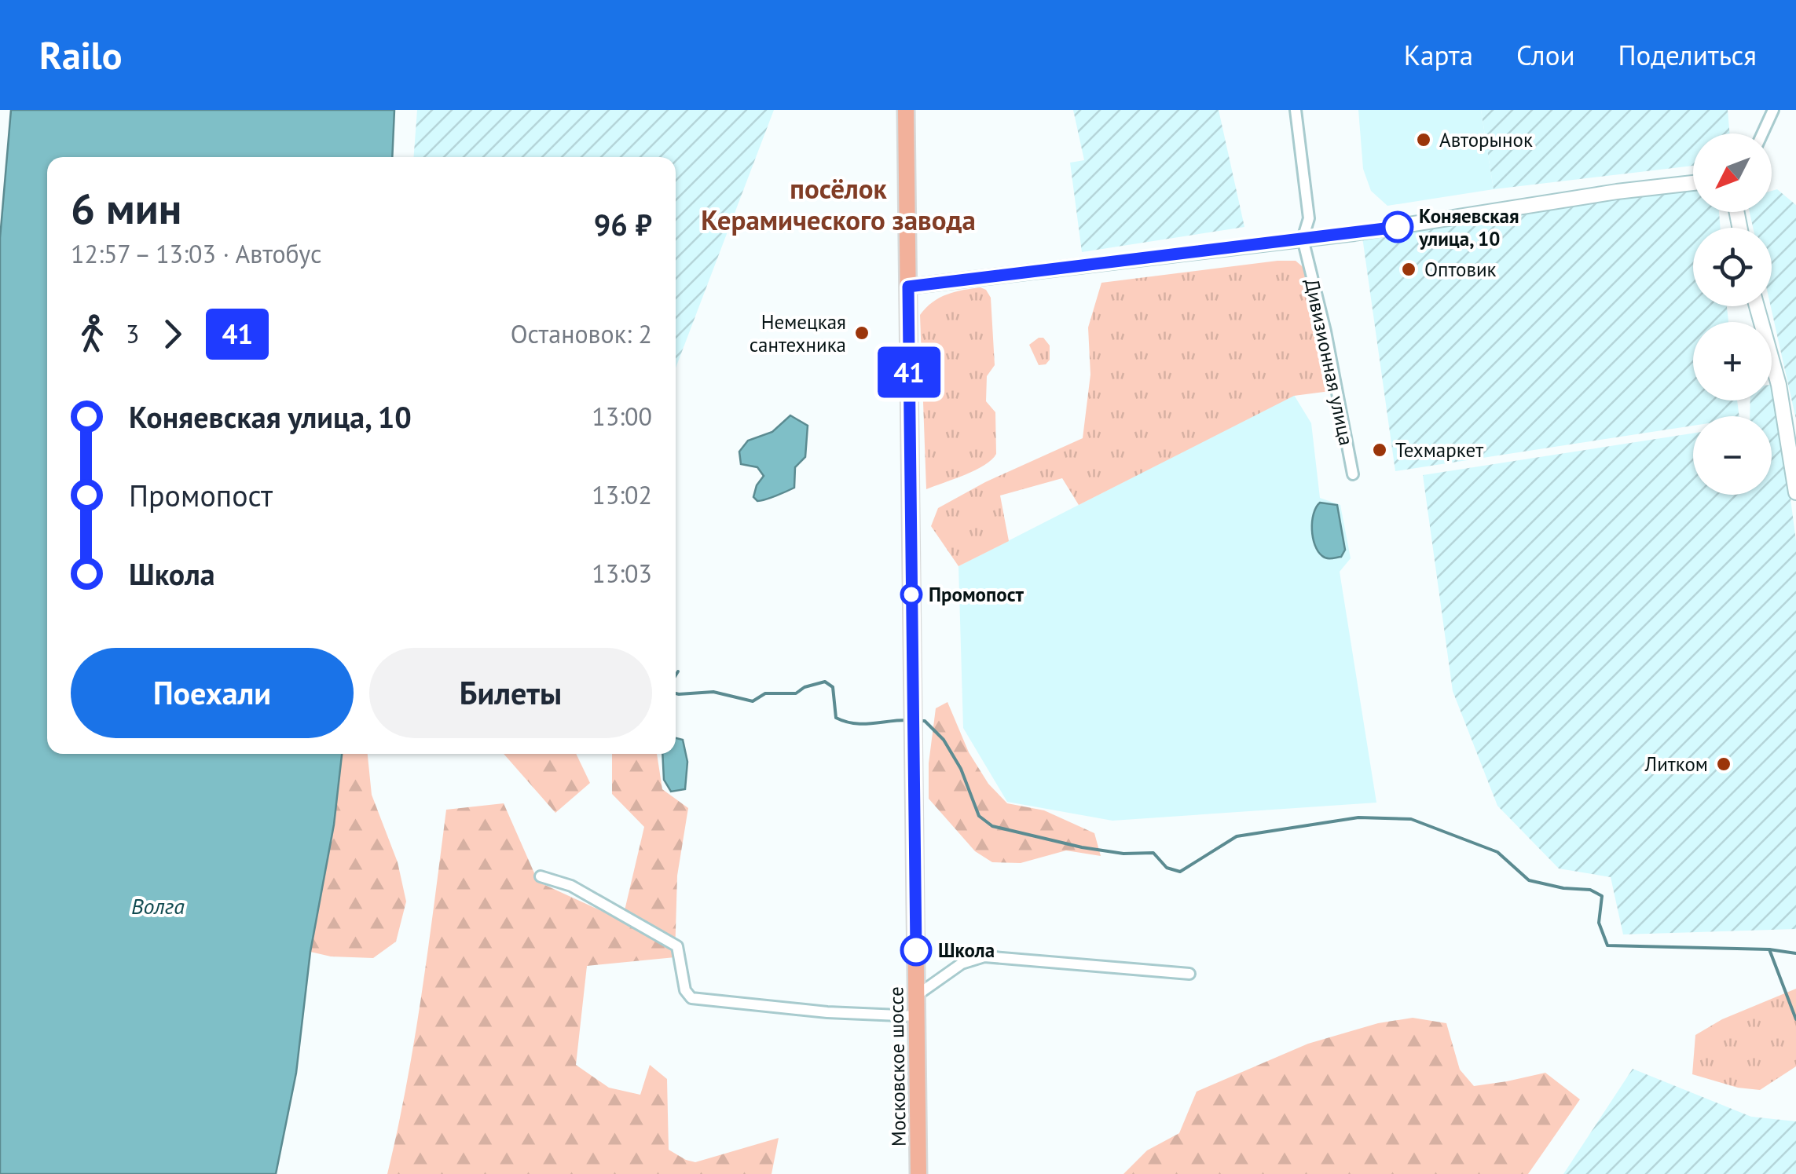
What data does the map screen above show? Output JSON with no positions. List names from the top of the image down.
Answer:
{
  "streets": {
    "main road": ["Московское шоссе"],
    "street": ["Дивизионная улица"]
  },
  "districts": ["посёлок Керамического завода"],
  "water": ["Волга"],
  "places": [
    "Авторынок",
    "Коняевская улица, 10",
    "Оптовик",
    "Немецкая сантехника",
    "Техмаркет",
    "Промопост",
    "Литком",
    "Школа"
  ],
  "lines": ["bus line 41"],
  "north": "bottom left",
  "page": {
    "header": "Railo",
    "nav": ["Карта", "Слои", "Поделиться"],
    "on_map": "41",
    "map_buttons": ["+", "−"],
    "heading": ["6 мин", "12:57 – 13:03 · Автобус", "96 ₽"],
    "legs": ["3", "41", "Остановок: 2"],
    "list": [
      {
        "name": "Коняевская улица, 10",
        "value": "13:00"
      },
      {
        "name": "Промопост",
        "value": "13:02"
      },
      {
        "name": "Школа",
        "value": "13:03"
      }
    ],
    "buttons": ["Поехали", "Билеты"]
  }
}
